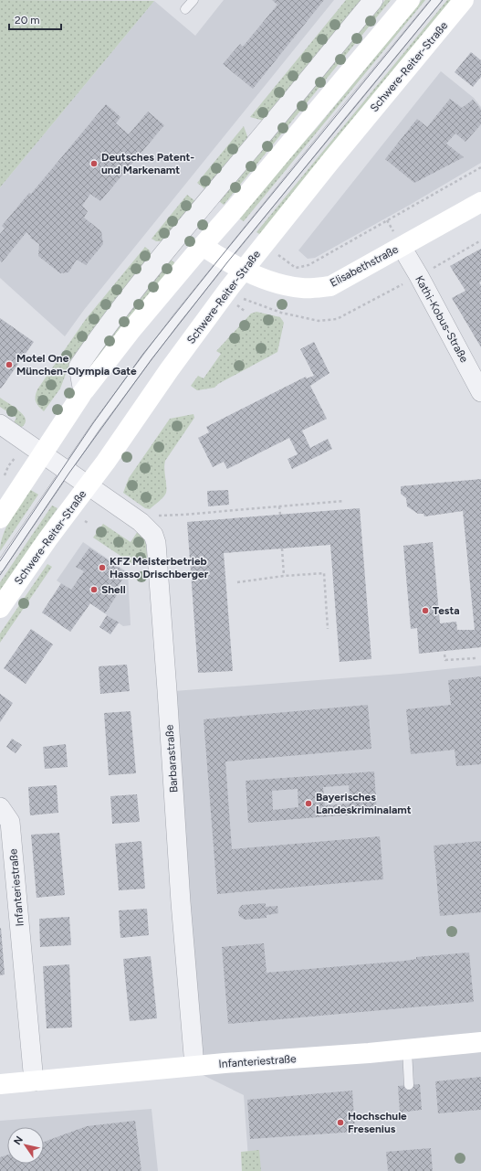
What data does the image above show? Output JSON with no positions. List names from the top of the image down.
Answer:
{
  "streets": {
    "street": [
      "Schwere-Reiter-Straße",
      "Elisabethstraße",
      "Kathi-Kobus-Straße",
      "Barbarastraße",
      "Infanteriestraße"
    ]
  },
  "crossings": [
    ["Schwere-Reiter-Straße", "Elisabethstraße"],
    ["Schwere-Reiter-Straße", "Barbarastraße"],
    ["Elisabethstraße", "Kathi-Kobus-Straße"],
    ["Barbarastraße", "Infanteriestraße"]
  ],
  "places": [
    "Deutsches Patent- und Markenamt",
    "Motel One München-Olympia Gate",
    "KFZ Meisterbetrieb Hasso Drischberger",
    "Shell",
    "Testa",
    "Bayerisches Landeskriminalamt",
    "Hochschule Fresenius"
  ],
  "scale_bar": "20 m",
  "north": "top left"
}
